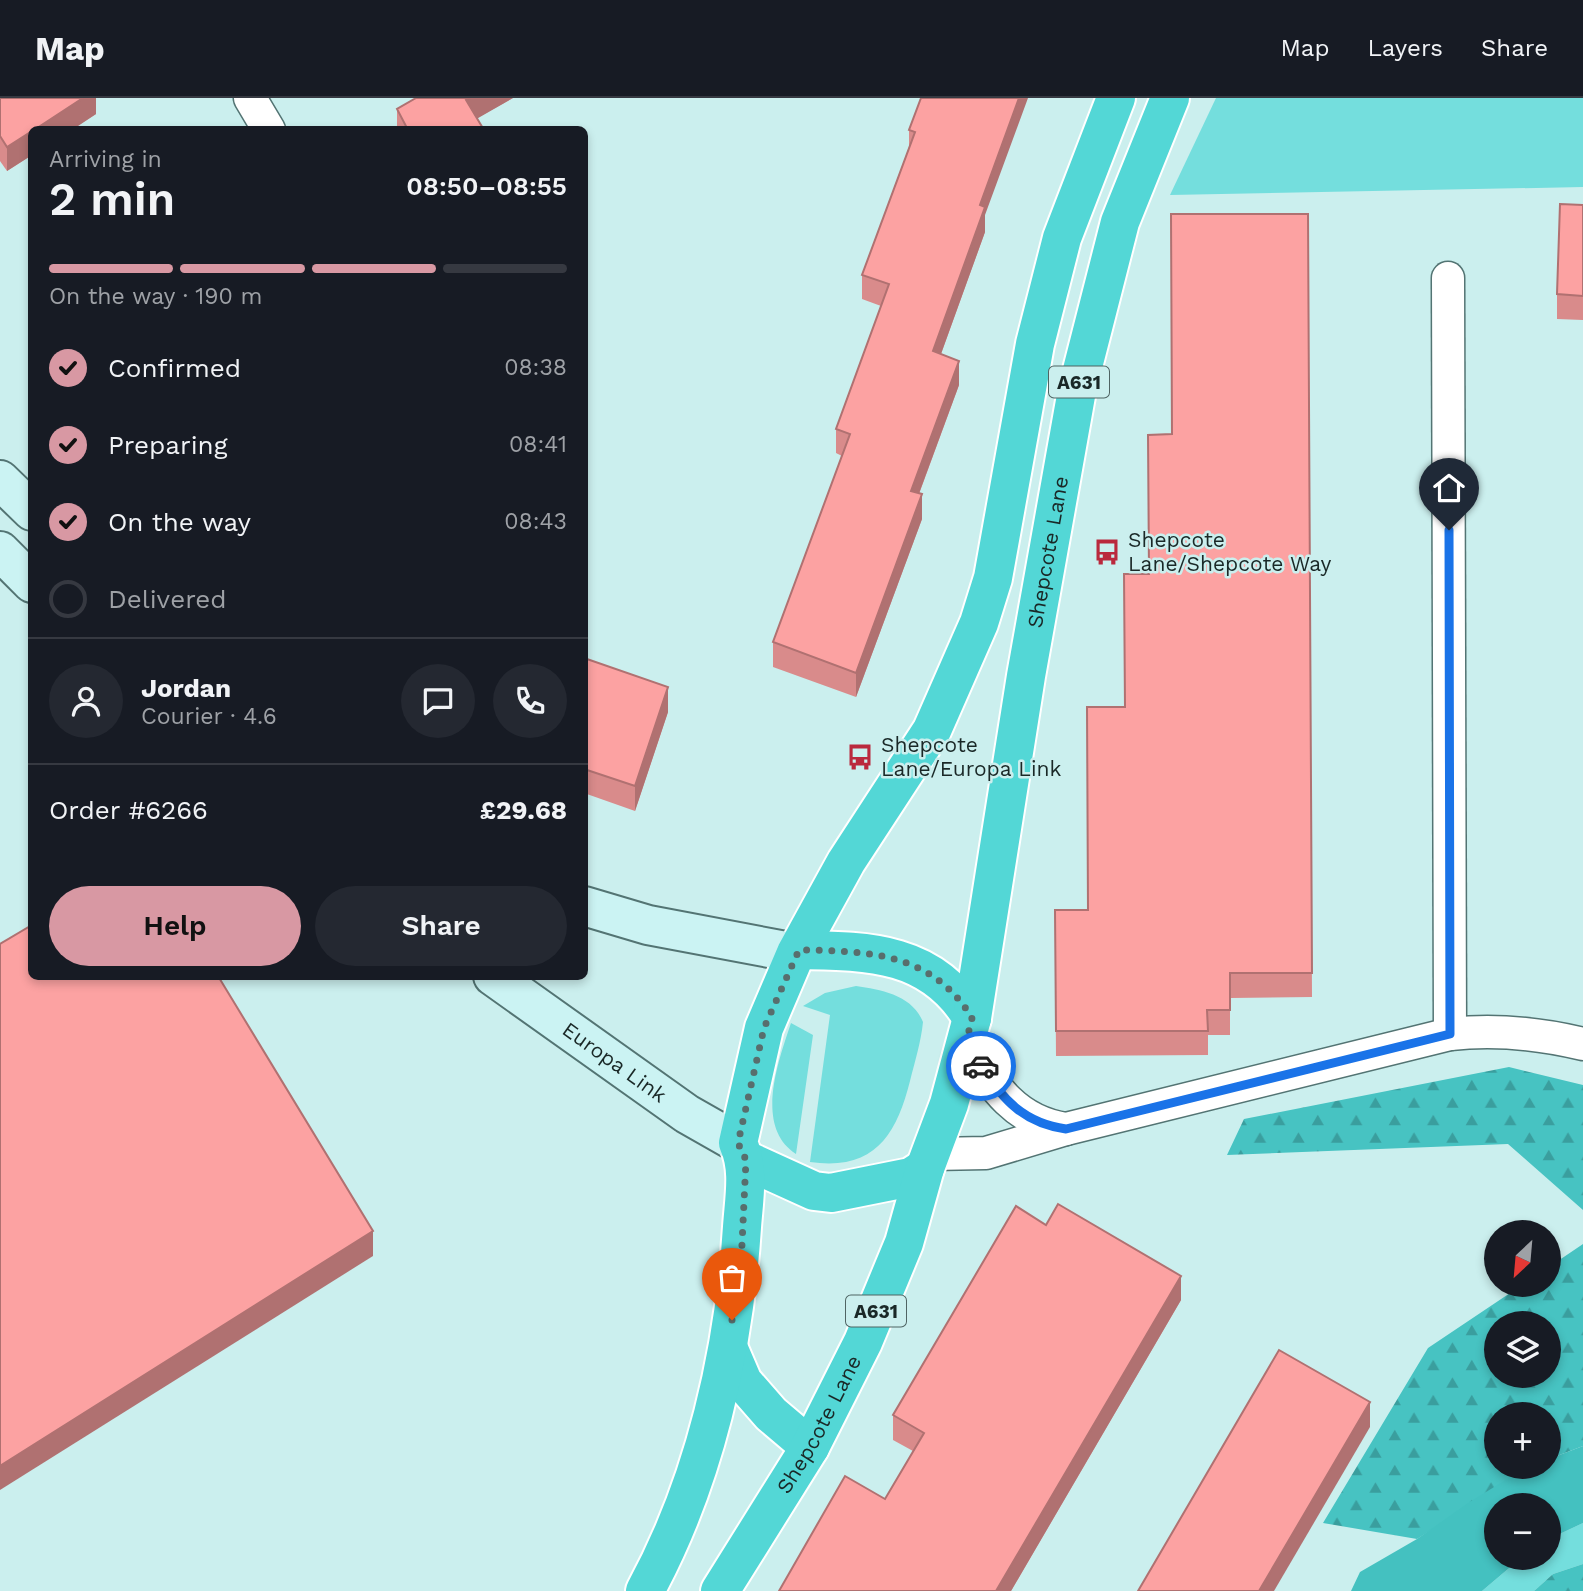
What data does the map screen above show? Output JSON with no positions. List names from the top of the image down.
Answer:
{
  "streets": {
    "highway": ["A631", "Shepcote Lane"],
    "street": ["Europa Link"]
  },
  "crossings": [
    ["A631", "Shepcote Lane"],
    ["A631", "Europa Link"],
    ["Shepcote Lane", "Europa Link"]
  ],
  "places": {
    "bus stop": ["Shepcote Lane/Shepcote Way", "Shepcote Lane/Europa Link"]
  },
  "north": "bottom left",
  "page": {
    "header": "Map",
    "nav": ["Map", "Layers", "Share"],
    "heading": ["2 min", "Arriving in", "08:50–08:55"],
    "panel": [
      "Jordan",
      "Courier · 4.6",
      "Order #6266",
      "£29.68"
    ],
    "bar": "On the way · 190 m",
    "list": [
      ["Confirmed", "08:38"],
      ["Preparing", "08:41"],
      ["On the way", "08:43"],
      "Delivered"
    ],
    "buttons": ["Help", "Share"],
    "map_buttons": ["+", "−"]
  }
}
